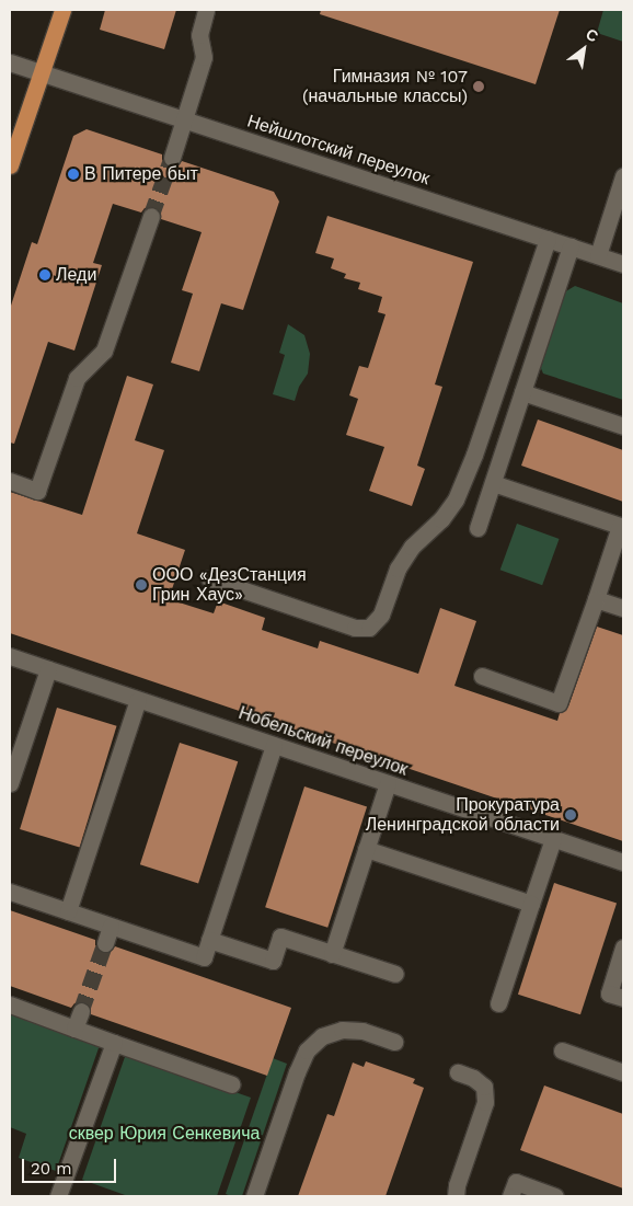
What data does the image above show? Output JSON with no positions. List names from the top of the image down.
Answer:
{
  "streets": {
    "street": ["Нейшлотский переулок", "Нобельский переулок"]
  },
  "parks": ["сквер Юрия Сенкевича"],
  "places": [
    "Гимназия № 107 (начальные классы)",
    "В Питере быт",
    "Леди",
    "ООО «ДезСтанция Грин Хаус»",
    "Прокуратура Ленинградской области"
  ],
  "scale_bar": "20 m",
  "north": "top right"
}
